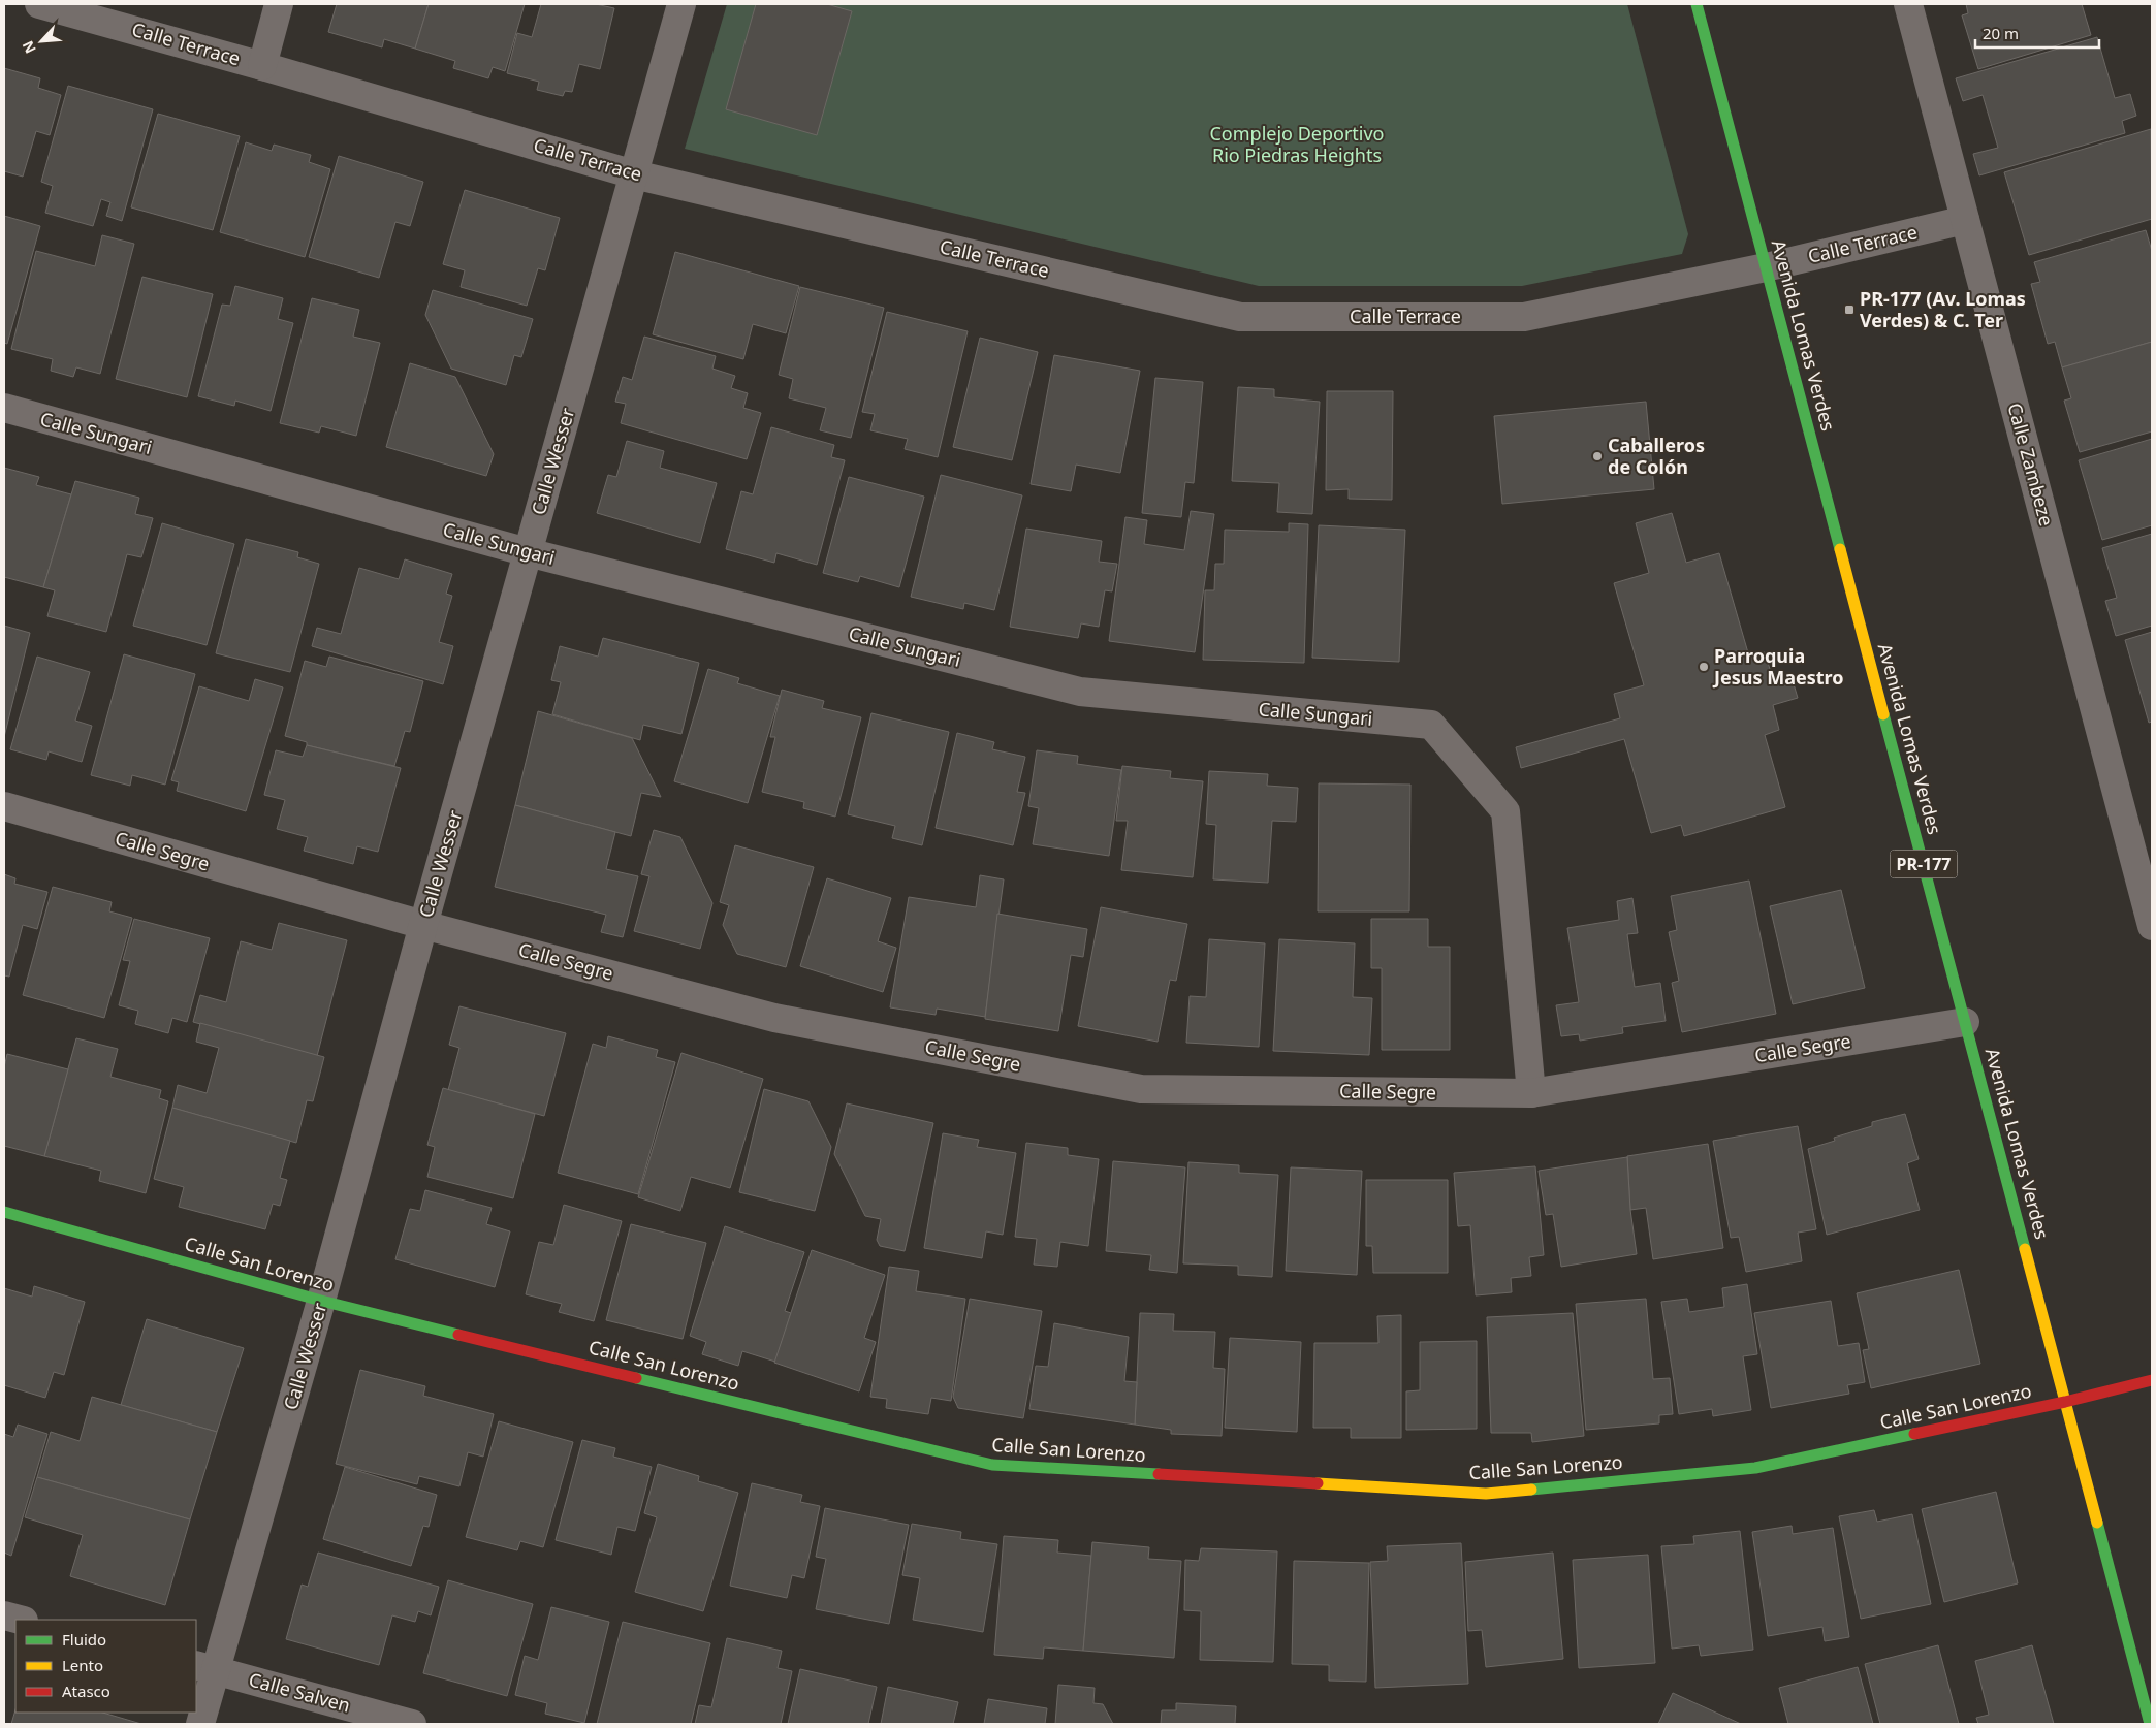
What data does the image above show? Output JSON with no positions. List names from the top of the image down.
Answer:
{
  "streets": {
    "street": [
      "Calle Terrace",
      "Avenida Lomas Verdes",
      "Calle Sungari",
      "Calle Wesser",
      "Calle Zambeze",
      "Calle Segre",
      "PR-177",
      "Calle San Lorenzo",
      "Calle Salven"
    ]
  },
  "crossings": [
    ["Calle Terrace", "Avenida Lomas Verdes"],
    ["Calle Terrace", "Calle Wesser"],
    ["Calle Terrace", "Calle Zambeze"],
    ["Avenida Lomas Verdes", "Calle Segre"],
    ["Avenida Lomas Verdes", "Calle San Lorenzo"],
    ["Calle Sungari", "Calle Wesser"],
    ["Calle Sungari", "Calle Segre"],
    ["Calle Wesser", "Calle Segre"],
    ["Calle Wesser", "Calle San Lorenzo"],
    ["Calle Wesser", "Calle Salven"]
  ],
  "parks": ["Complejo Deportivo Rio Piedras Heights"],
  "places": {
    "transit": ["PR-177 (Av. Lomas Verdes) & C. Ter"],
    "other": ["Caballeros de Colón", "Parroquia Jesus Maestro"]
  },
  "legend": ["Fluido", "Lento", "Atasco"],
  "scale_bar": "20 m",
  "north": "bottom left"
}
